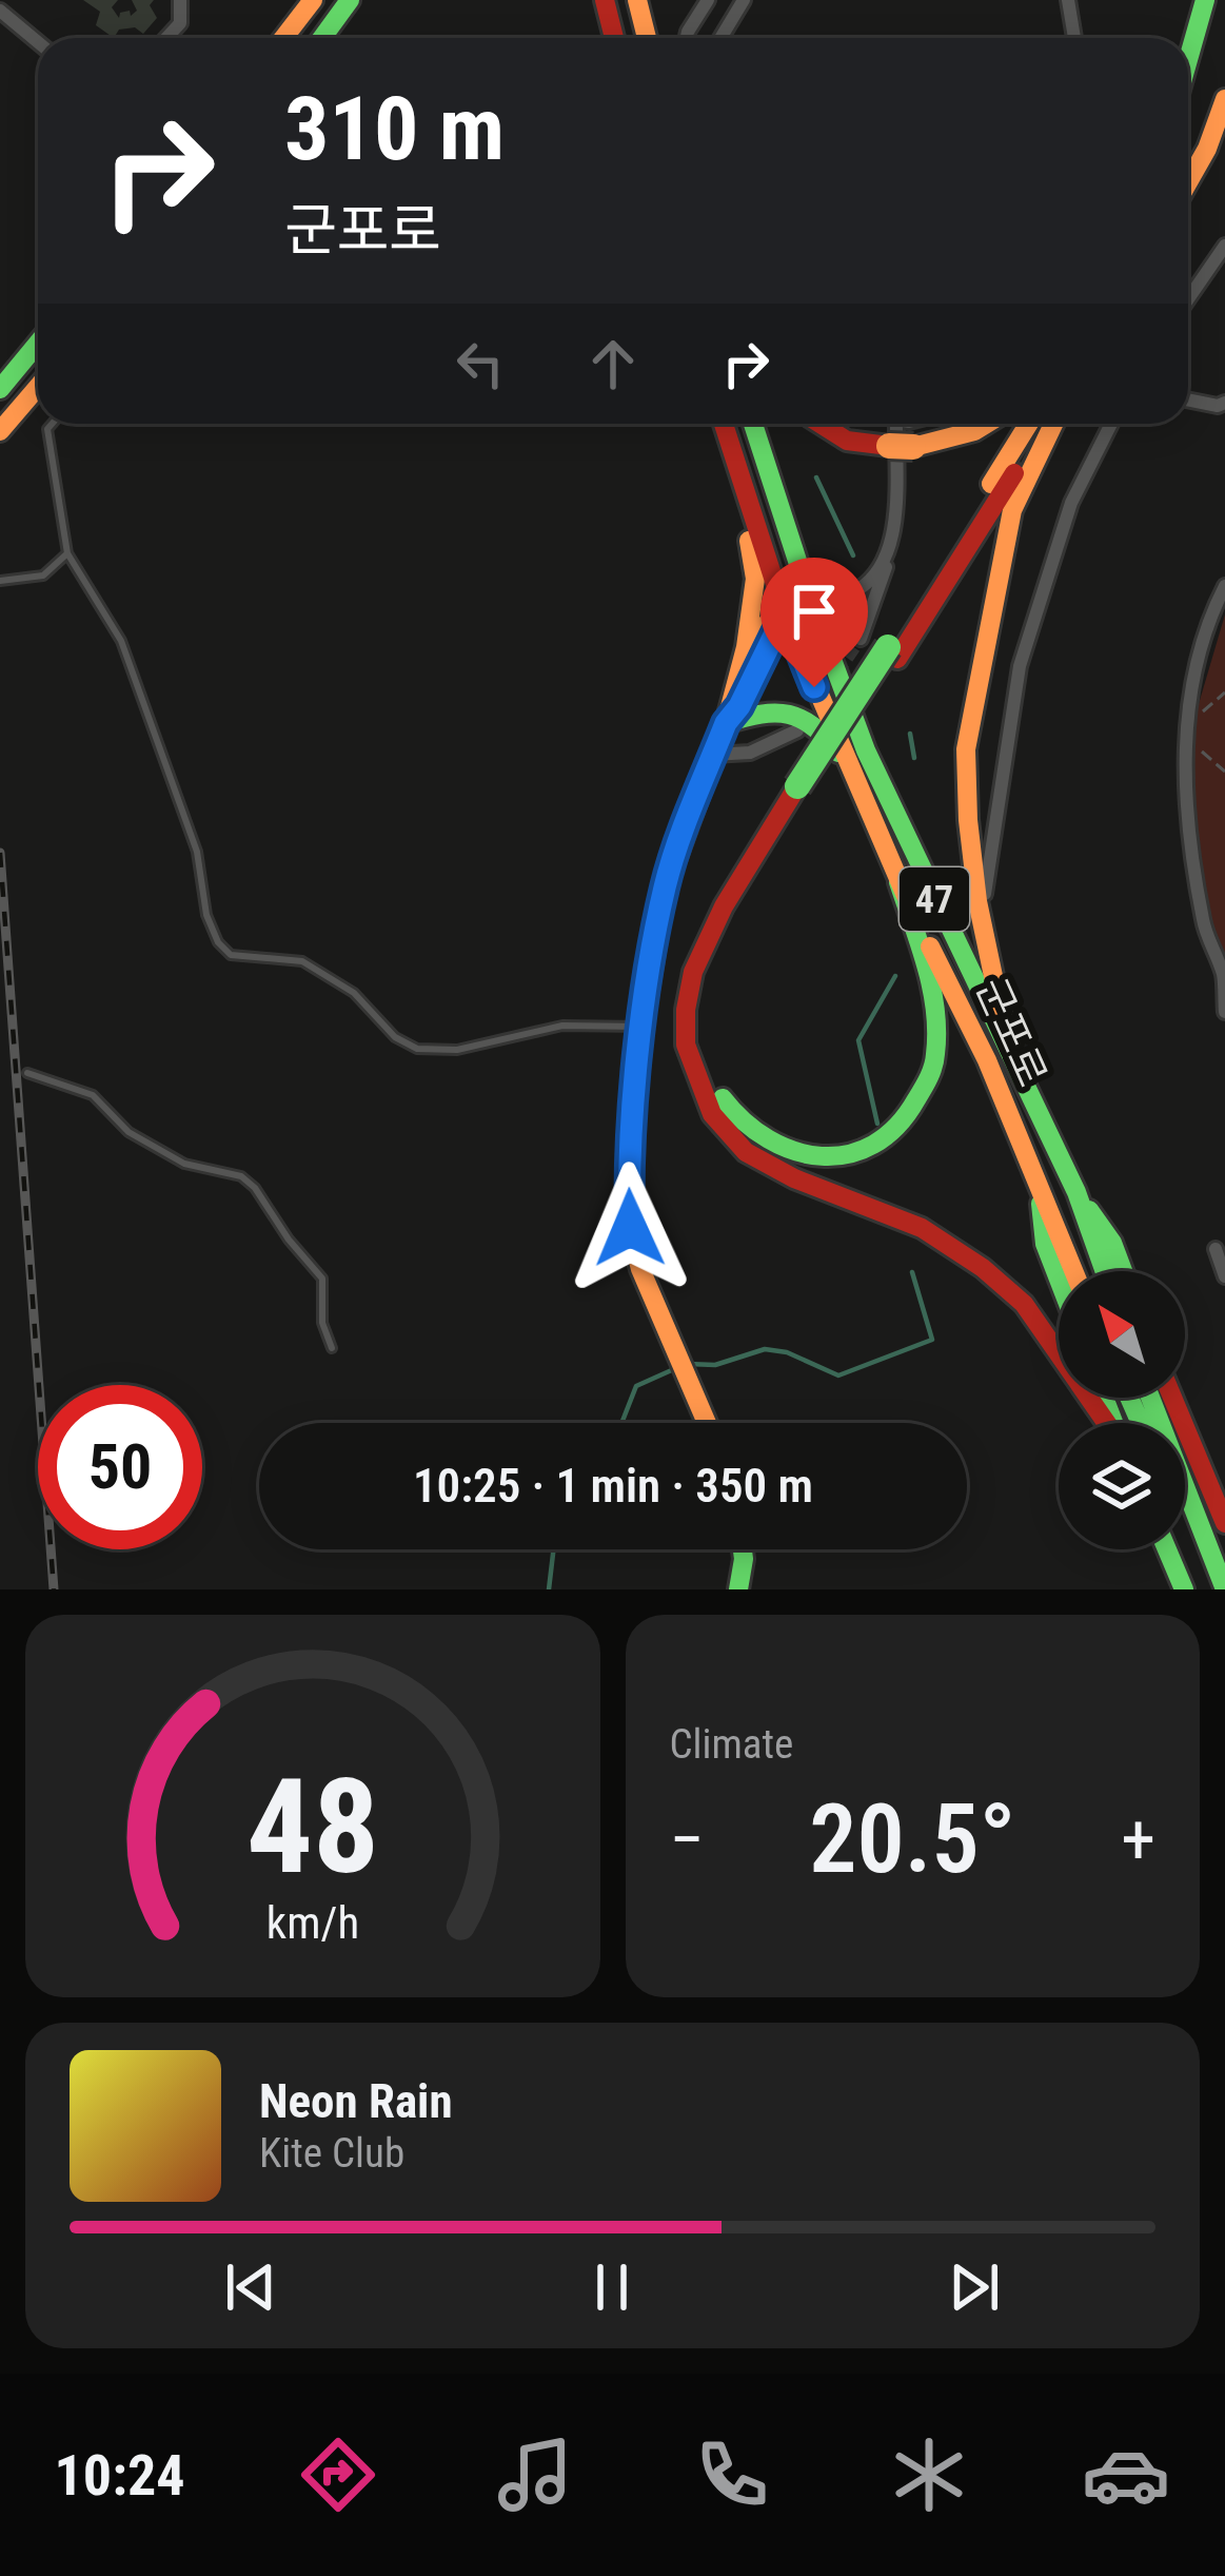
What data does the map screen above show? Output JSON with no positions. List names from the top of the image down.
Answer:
{
  "streets": {
    "main road": ["47", "군포로"]
  },
  "crossings": [
    ["47", "군포로"]
  ],
  "north": "top left",
  "page": {
    "turn": ["310 m", "군포로"],
    "limit": "50",
    "trip": "10:25 · 1 min · 350 m",
    "tile": "Climate",
    "heat": ["−", "20.5°", "+"],
    "song": ["Neon Rain", "Kite Club"],
    "tabs": "10:24",
    "gauge": ["48", "km/h"]
  }
}
